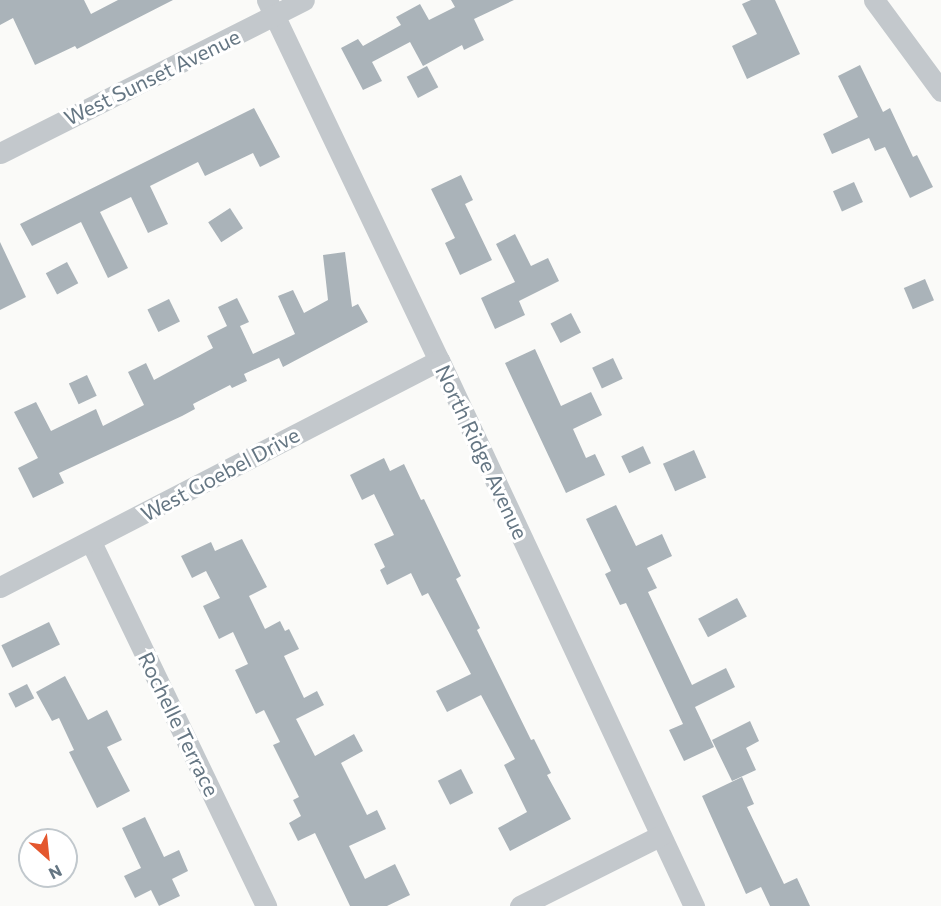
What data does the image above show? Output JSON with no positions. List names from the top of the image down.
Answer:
{
  "streets": {
    "street": [
      "West Sunset Avenue",
      "North Ridge Avenue",
      "West Goebel Drive",
      "Rochelle Terrace"
    ]
  },
  "crossings": [
    ["West Sunset Avenue", "North Ridge Avenue"],
    ["North Ridge Avenue", "West Goebel Drive"],
    ["West Goebel Drive", "Rochelle Terrace"]
  ],
  "north": "bottom right"
}
